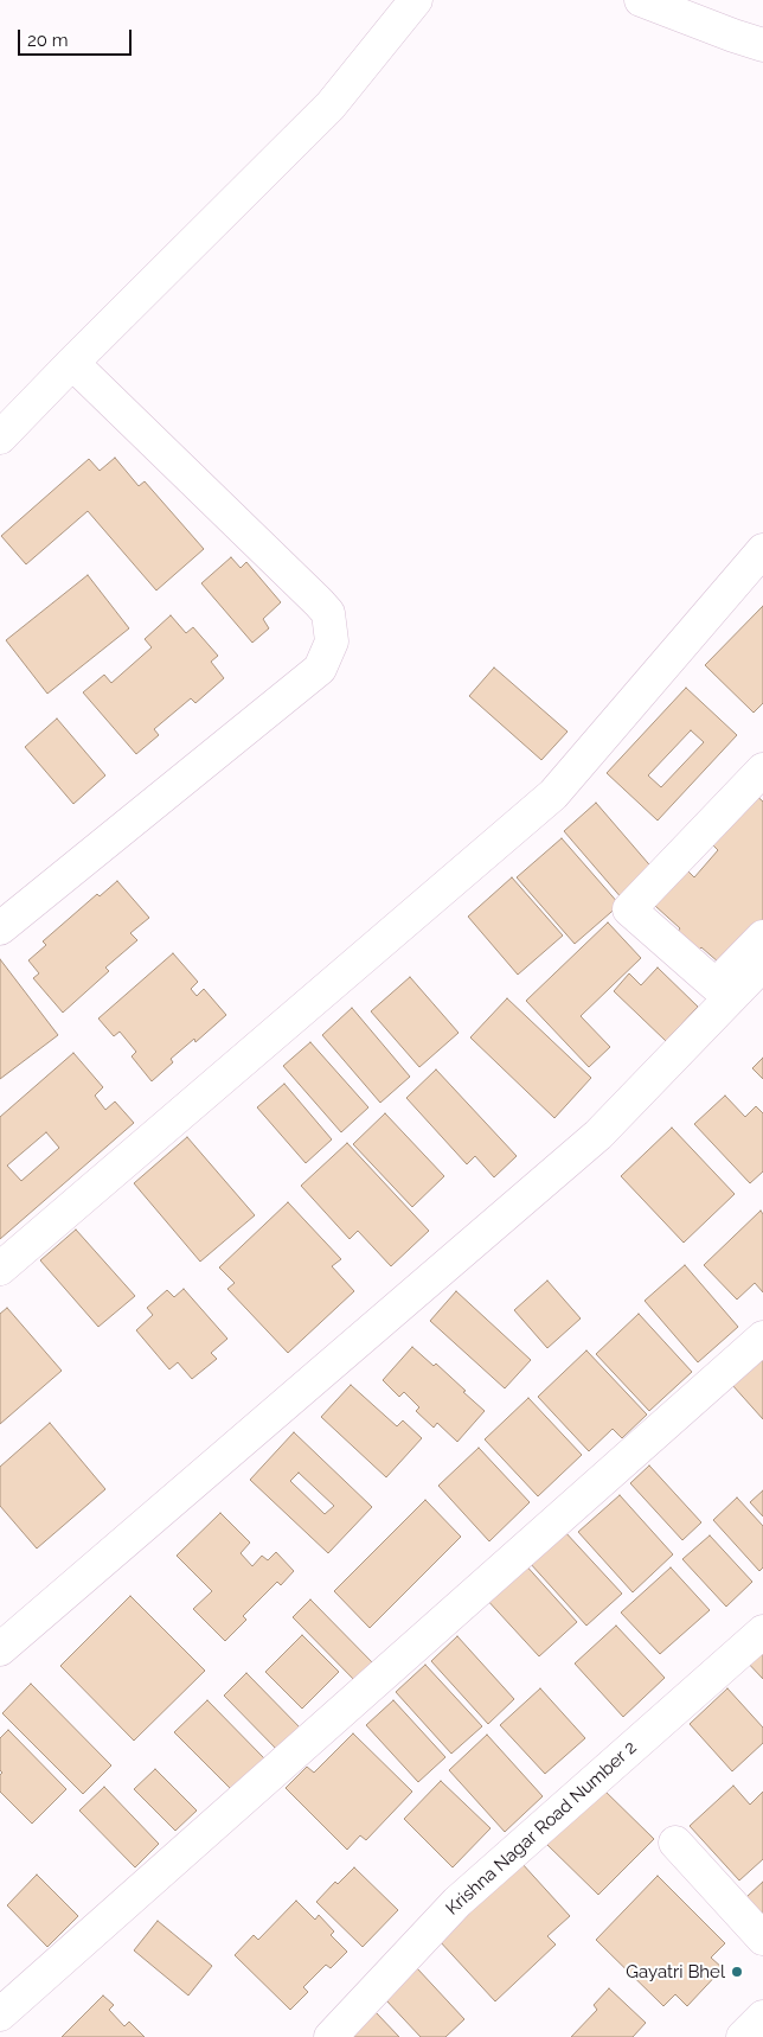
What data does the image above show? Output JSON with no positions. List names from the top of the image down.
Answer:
{
  "streets": {
    "street": ["Krishna Nagar Road Number 2"]
  },
  "places": ["Gayatri Bhel"],
  "scale_bar": "20 m"
}
